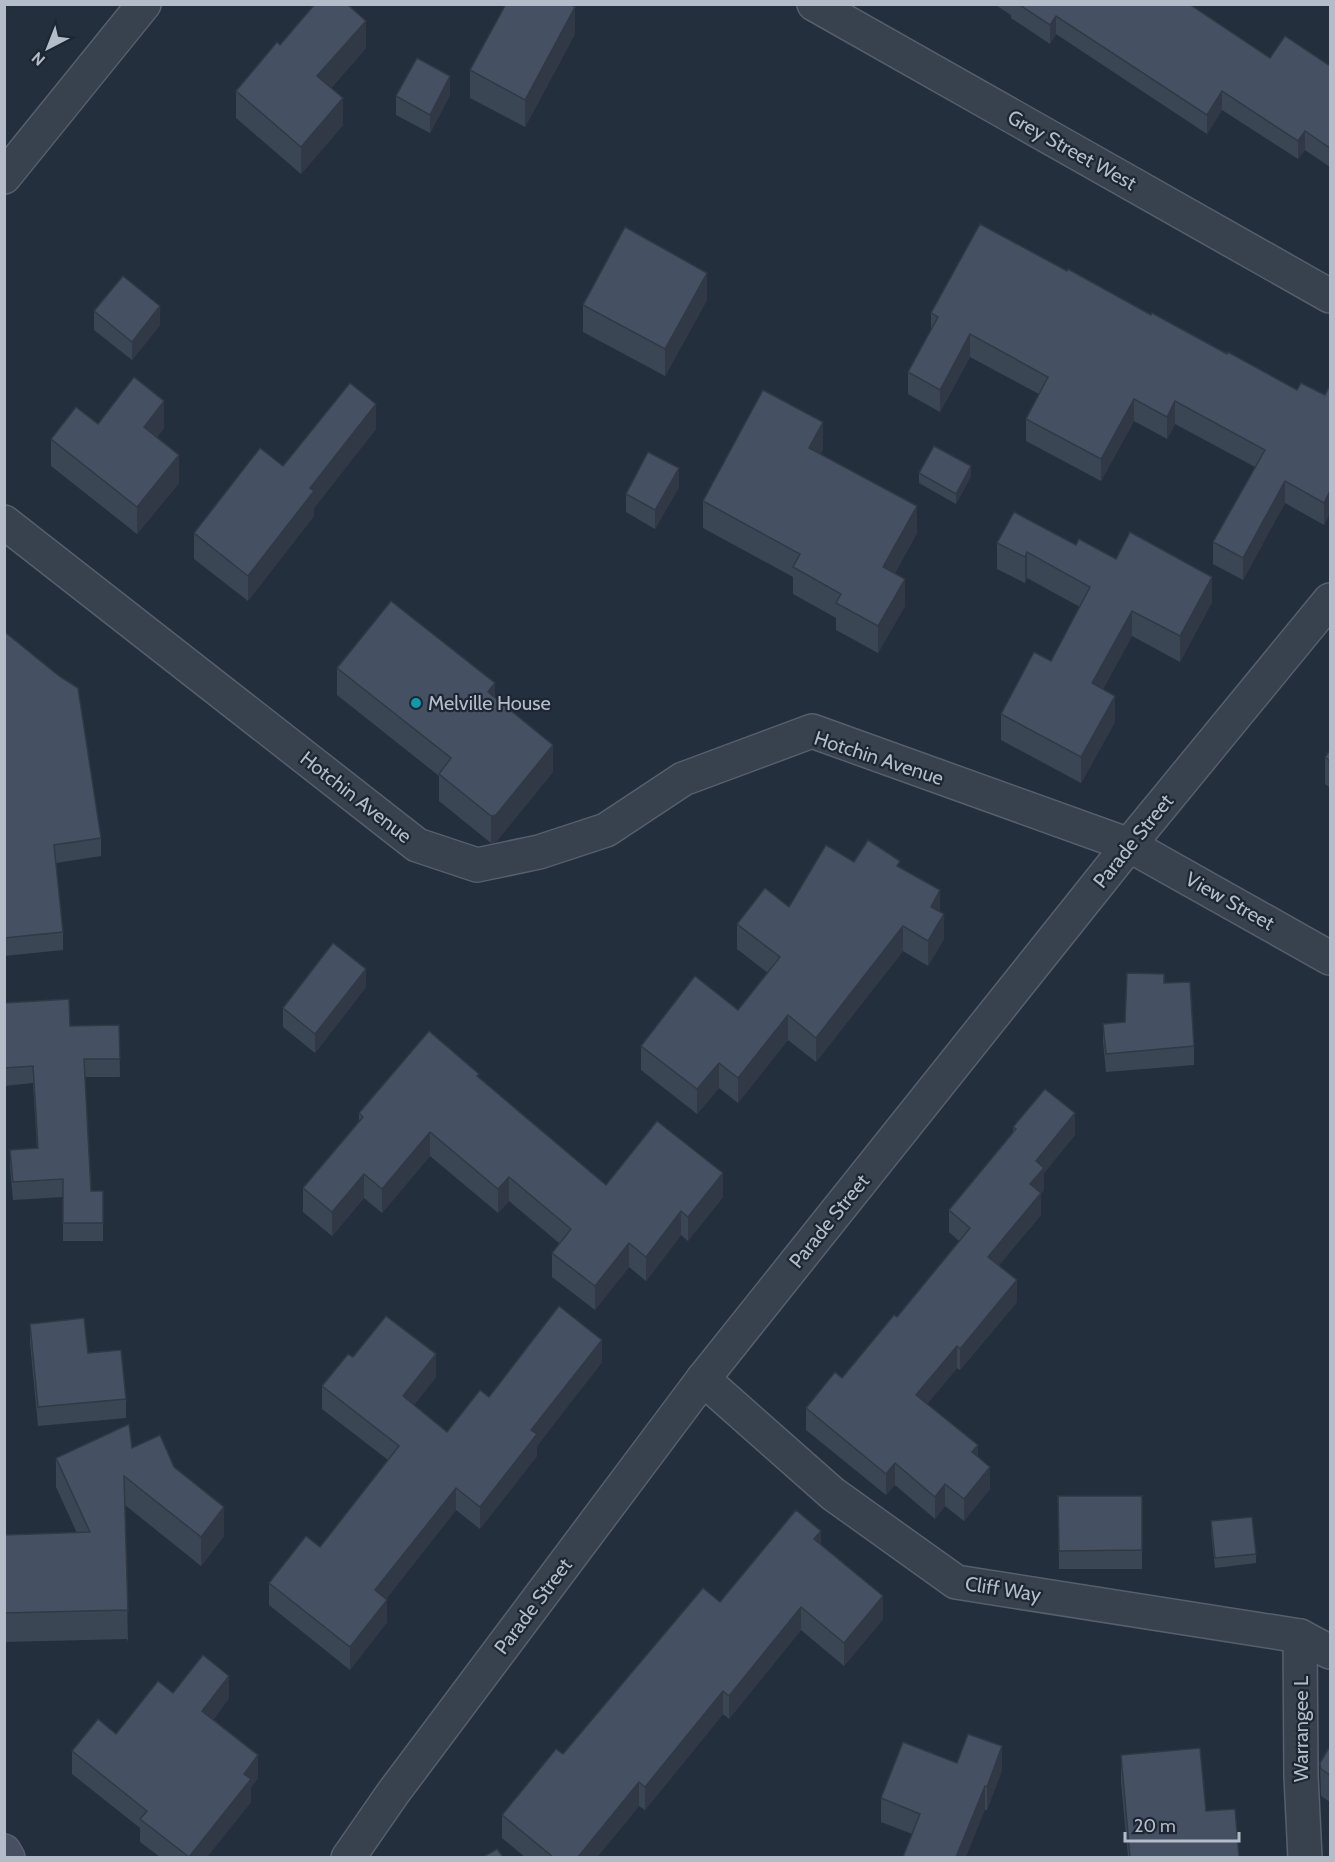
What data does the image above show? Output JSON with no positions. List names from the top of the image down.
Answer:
{
  "streets": {
    "street": [
      "Grey Street West",
      "Hotchin Avenue",
      "Parade Street",
      "View Street",
      "Cliff Way",
      "Warrangee L"
    ]
  },
  "crossings": [
    ["Hotchin Avenue", "Parade Street"],
    ["Hotchin Avenue", "View Street"],
    ["Parade Street", "View Street"],
    ["Parade Street", "Cliff Way"],
    ["Cliff Way", "Warrangee L"]
  ],
  "places": ["Melville House"],
  "scale_bar": "20 m",
  "north": "bottom left"
}
